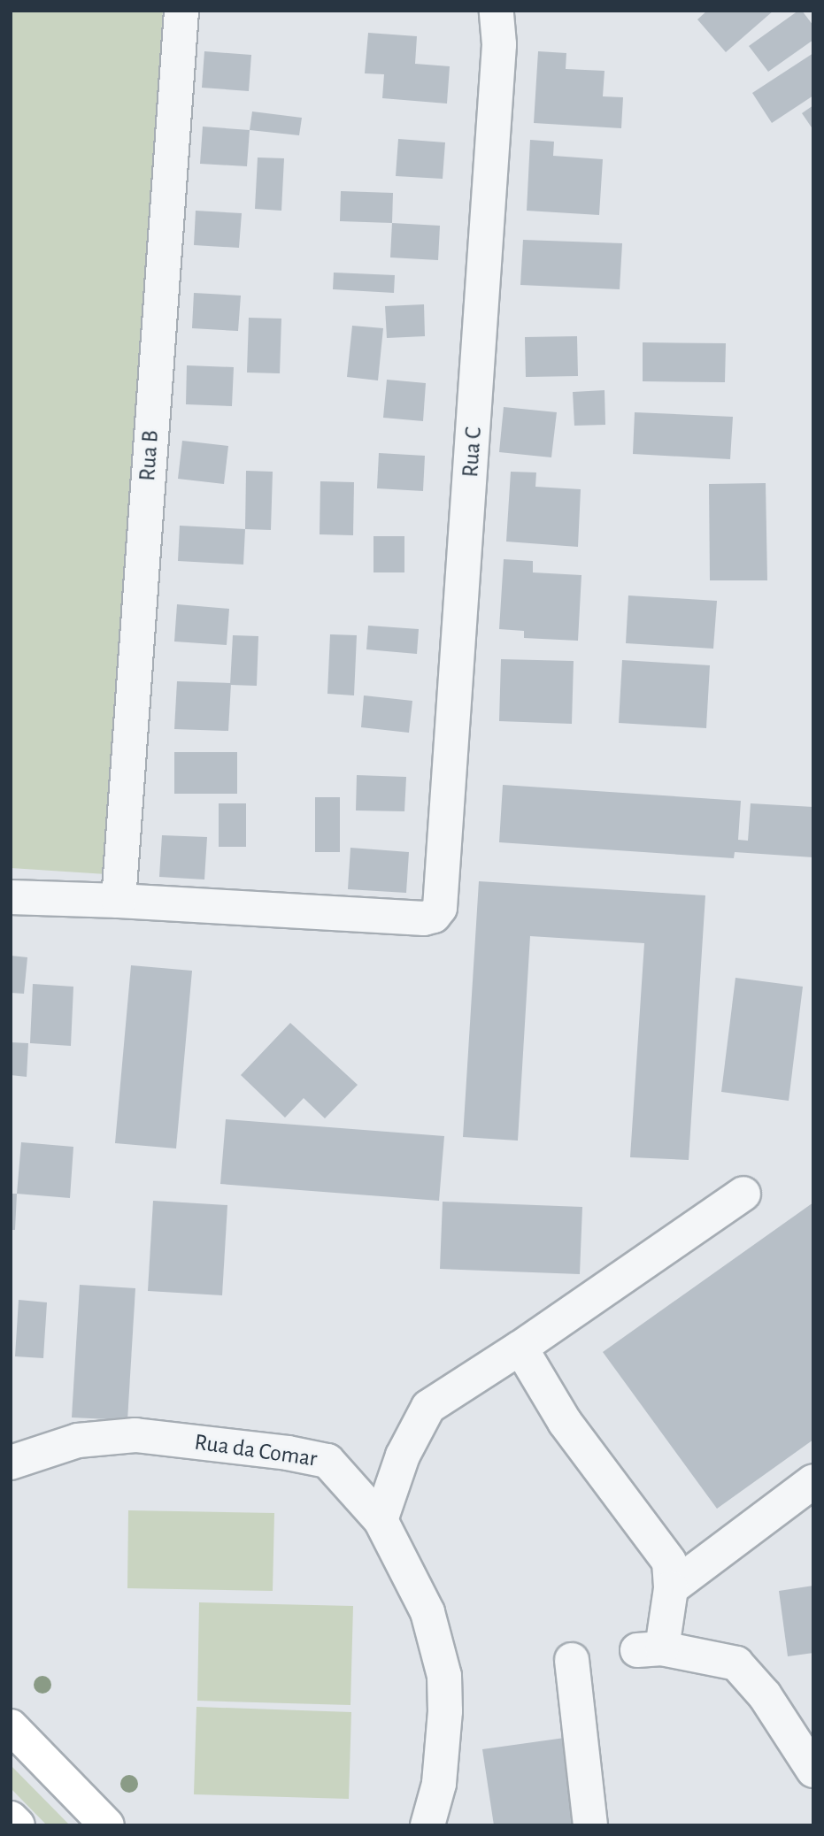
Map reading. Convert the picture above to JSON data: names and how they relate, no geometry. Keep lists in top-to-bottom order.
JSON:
{
  "streets": {
    "street": ["Rua C", "Rua B", "Rua da Comar"]
  },
  "crossings": [
    ["Rua C", "Rua B"]
  ]
}
